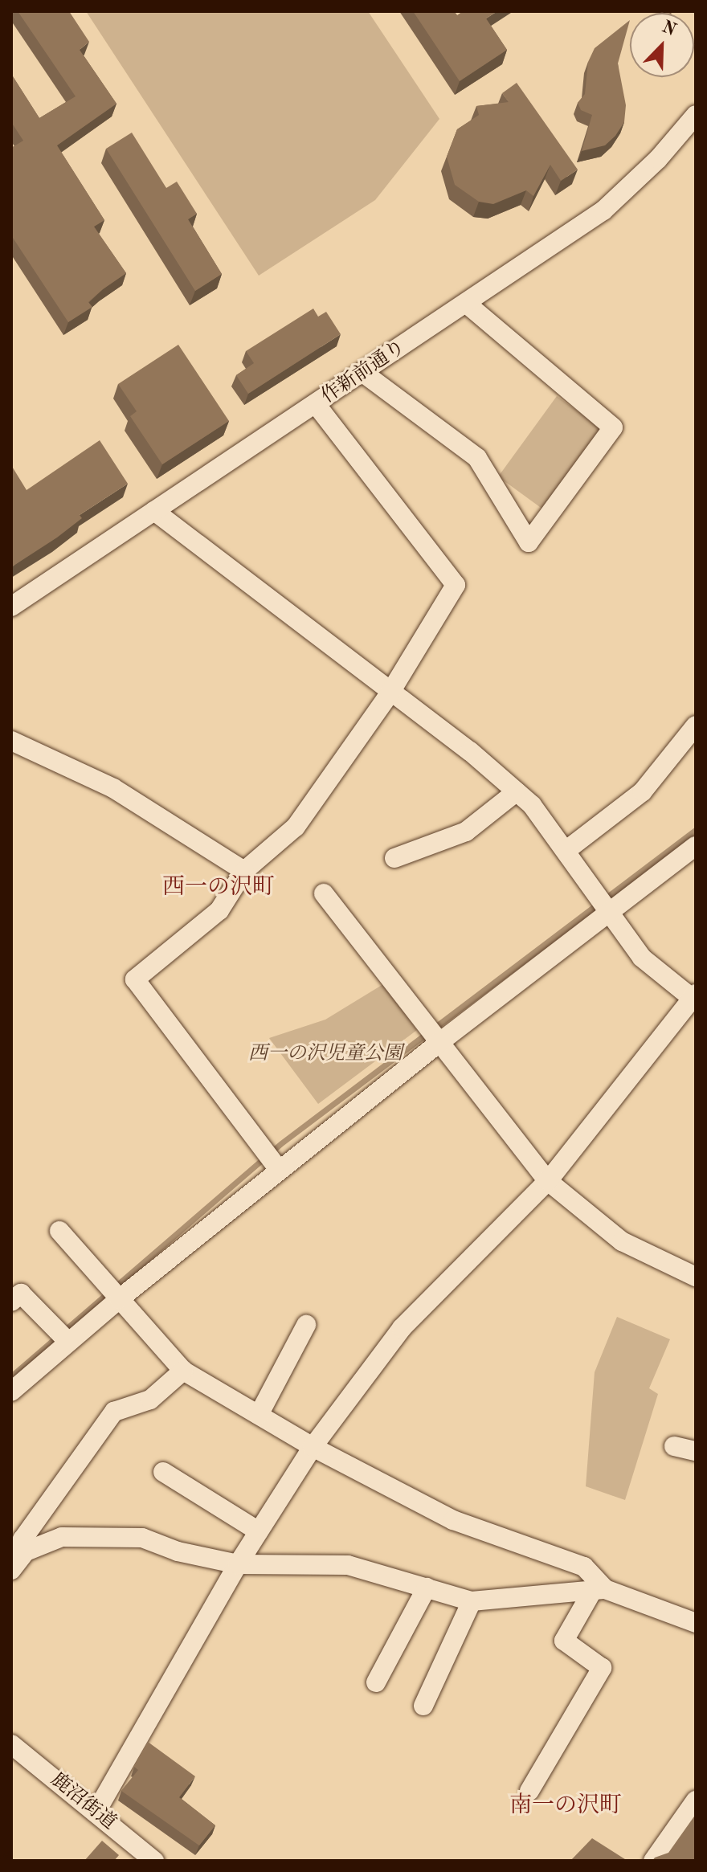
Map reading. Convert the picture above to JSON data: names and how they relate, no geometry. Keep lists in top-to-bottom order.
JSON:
{
  "streets": {
    "street": ["作新前通り", "鹿沼街道"]
  },
  "districts": ["西一の沢町", "南一の沢町"],
  "parks": ["西一の沢児童公園"],
  "north": "top right"
}
